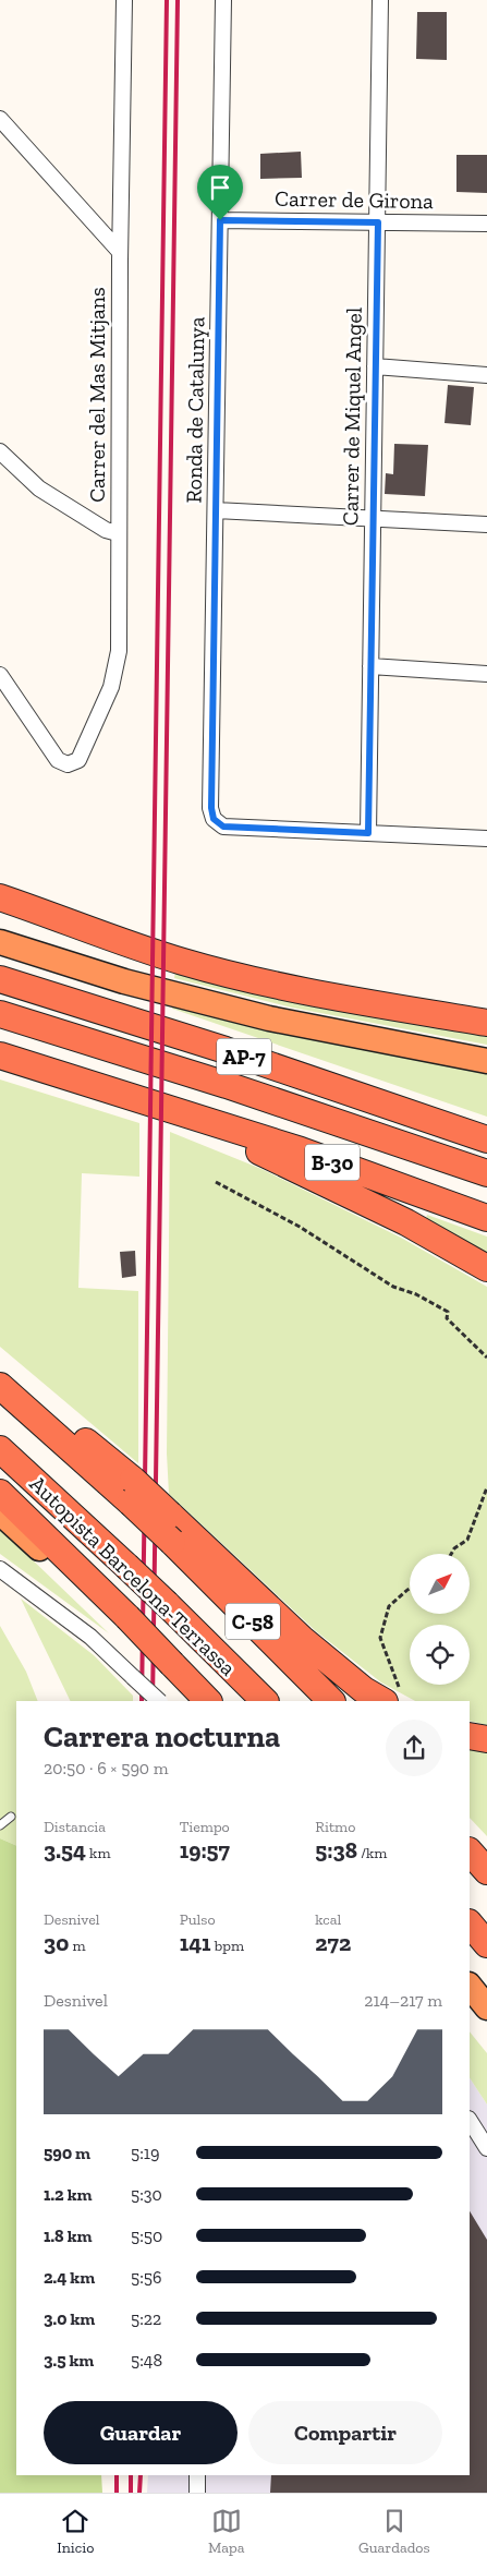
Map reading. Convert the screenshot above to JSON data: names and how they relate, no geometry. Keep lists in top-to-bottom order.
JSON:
{
  "streets": {
    "highway": [
      "AP-7",
      "B-30",
      "Autopista Barcelona-Terrassa",
      "C-58"
    ],
    "street": [
      "Carrer de Girona",
      "Carrer del Mas Mitjans",
      "Ronda de Catalunya",
      "Carrer de Miquel Angel"
    ]
  },
  "crossings": [
    ["Carrer de Girona", "Ronda de Catalunya"],
    ["Carrer de Girona", "Carrer de Miquel Angel"],
    ["Ronda de Catalunya", "Carrer de Miquel Angel"]
  ],
  "north": "top right",
  "page": {
    "heading": ["Carrera nocturna", "20:50 · 6 × 590 m"],
    "stats": [
      ["Distancia", "3.54 km"],
      ["Tiempo", "19:57"],
      ["Ritmo", "5:38 /km"],
      ["Desnivel", "30 m"],
      ["Pulso", "141 bpm"],
      ["kcal", "272"]
    ],
    "chart": ["Desnivel", "214–217 m"],
    "list": [
      {
        "name": "590 m",
        "note": "5:19"
      },
      {
        "name": "1.2 km",
        "note": "5:30"
      },
      {
        "name": "1.8 km",
        "note": "5:50"
      },
      {
        "name": "2.4 km",
        "note": "5:56"
      },
      {
        "name": "3.0 km",
        "note": "5:22"
      },
      {
        "name": "3.5 km",
        "note": "5:48"
      }
    ],
    "buttons": ["Guardar", "Compartir"],
    "tabs": ["Inicio", "Mapa", "Guardados"]
  }
}
